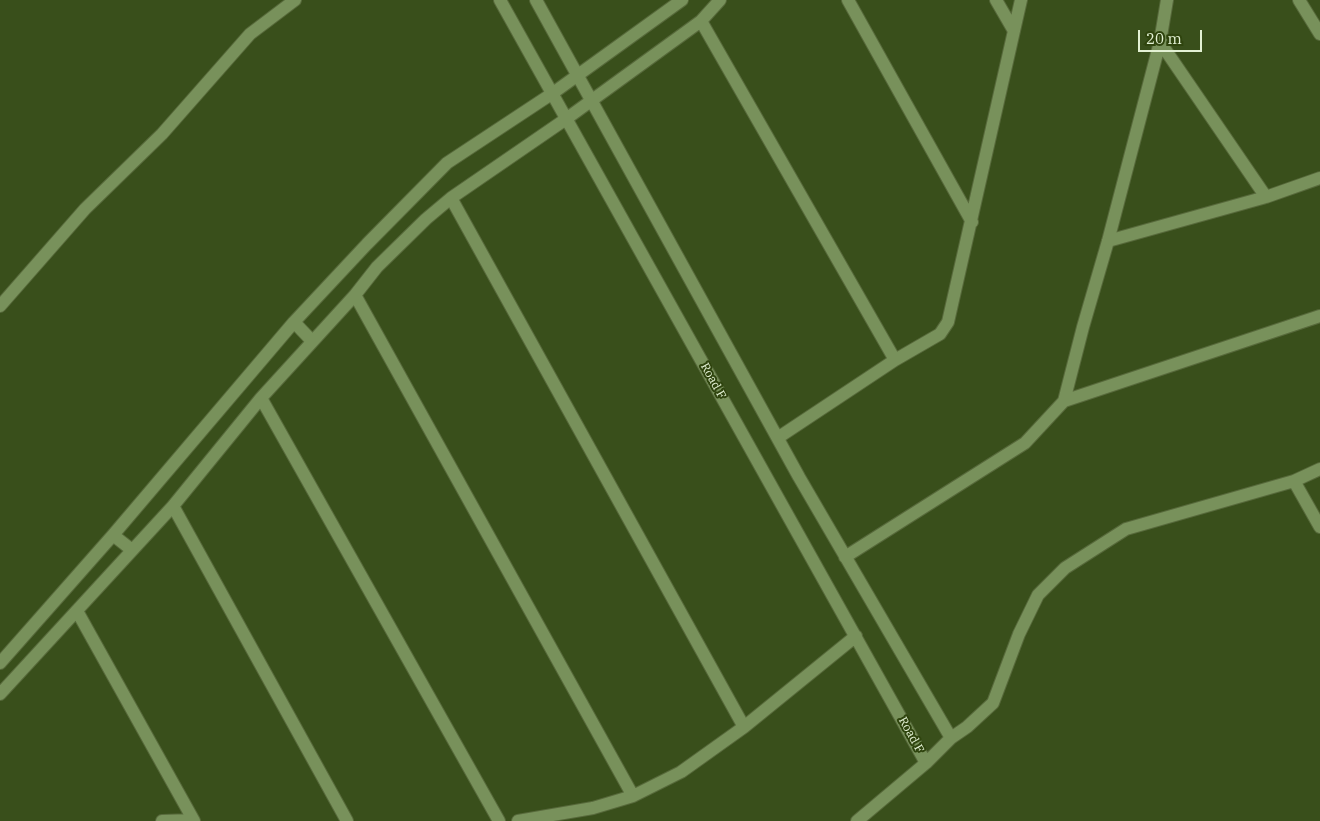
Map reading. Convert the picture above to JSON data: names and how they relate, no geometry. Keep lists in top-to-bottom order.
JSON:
{
  "streets": {
    "street": ["Road F"]
  },
  "scale_bar": "20 m"
}
